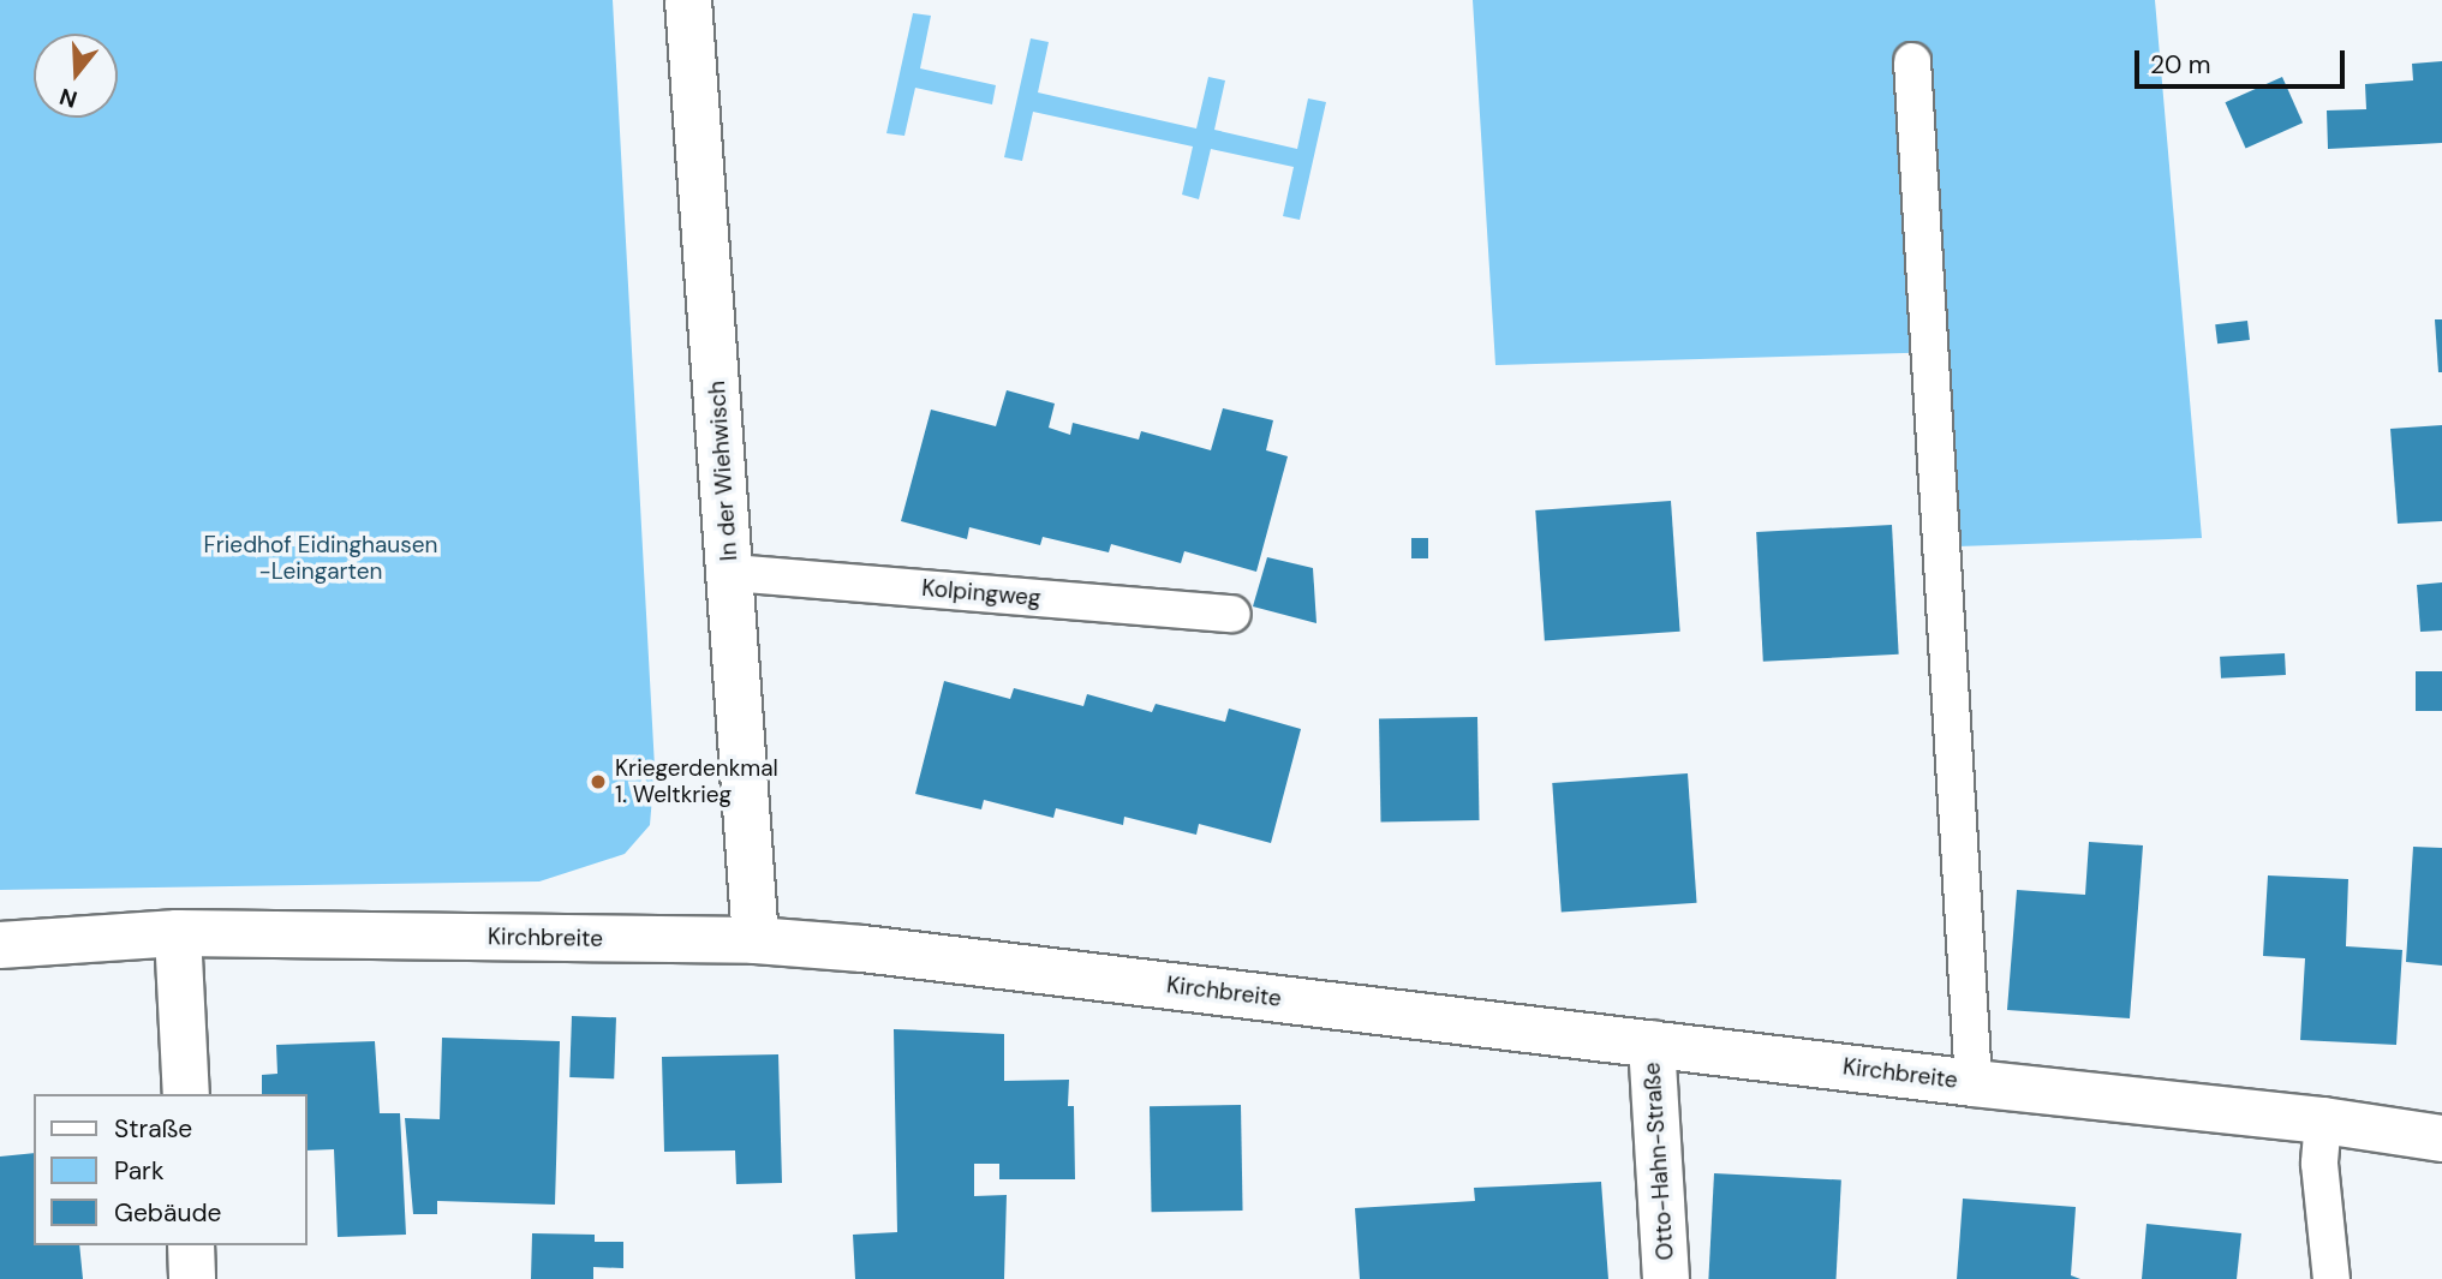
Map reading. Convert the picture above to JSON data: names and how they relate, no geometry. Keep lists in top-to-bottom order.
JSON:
{
  "streets": {
    "street": ["In der Wiehwisch", "Kirchbreite", "Otto-Hahn-Straße"],
    "lane": ["Kolpingweg"]
  },
  "crossings": [
    ["In der Wiehwisch", "Kolpingweg"],
    ["In der Wiehwisch", "Kirchbreite"],
    ["Kirchbreite", "Otto-Hahn-Straße"]
  ],
  "parks": ["Friedhof Eidinghausen -Leingarten"],
  "places": ["Kriegerdenkmal 1. Weltkrieg"],
  "legend": ["Straße", "Park", "Gebäude"],
  "scale_bar": "20 m",
  "north": "bottom"
}
